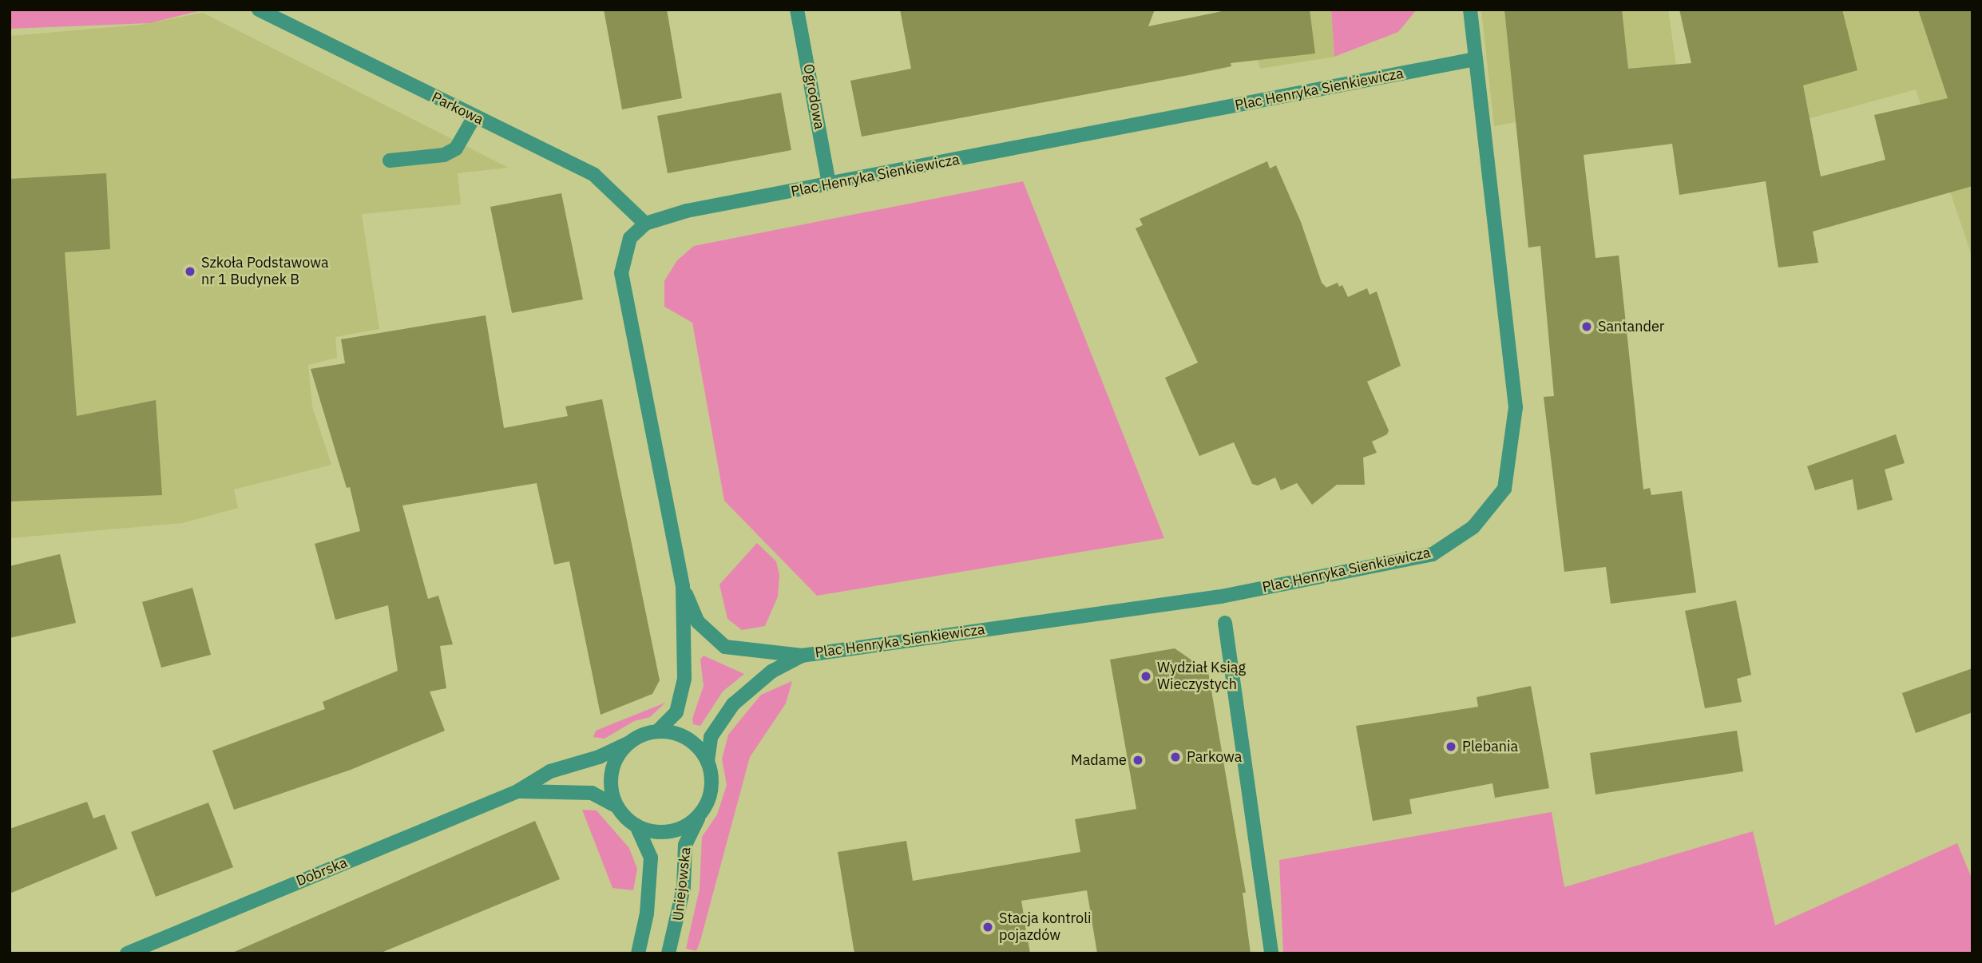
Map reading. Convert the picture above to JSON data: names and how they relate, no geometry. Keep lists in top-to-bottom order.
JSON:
{
  "streets": {
    "street": [
      "Plac Henryka Sienkiewicza",
      "Ogrodowa",
      "Parkowa",
      "Dobrska",
      "Uniejowska"
    ]
  },
  "crossings": [
    ["Plac Henryka Sienkiewicza", "Ogrodowa"],
    ["Plac Henryka Sienkiewicza", "Parkowa"],
    ["Plac Henryka Sienkiewicza", "Dobrska"],
    ["Plac Henryka Sienkiewicza", "Uniejowska"],
    ["Dobrska", "Uniejowska"]
  ],
  "places": [
    "Szkoła Podstawowa nr 1 Budynek B",
    "Santander",
    "Wydział Ksiąg Wieczystych",
    "Plebania",
    "Parkowa",
    "Madame",
    "Stacja kontroli pojazdów"
  ]
}
